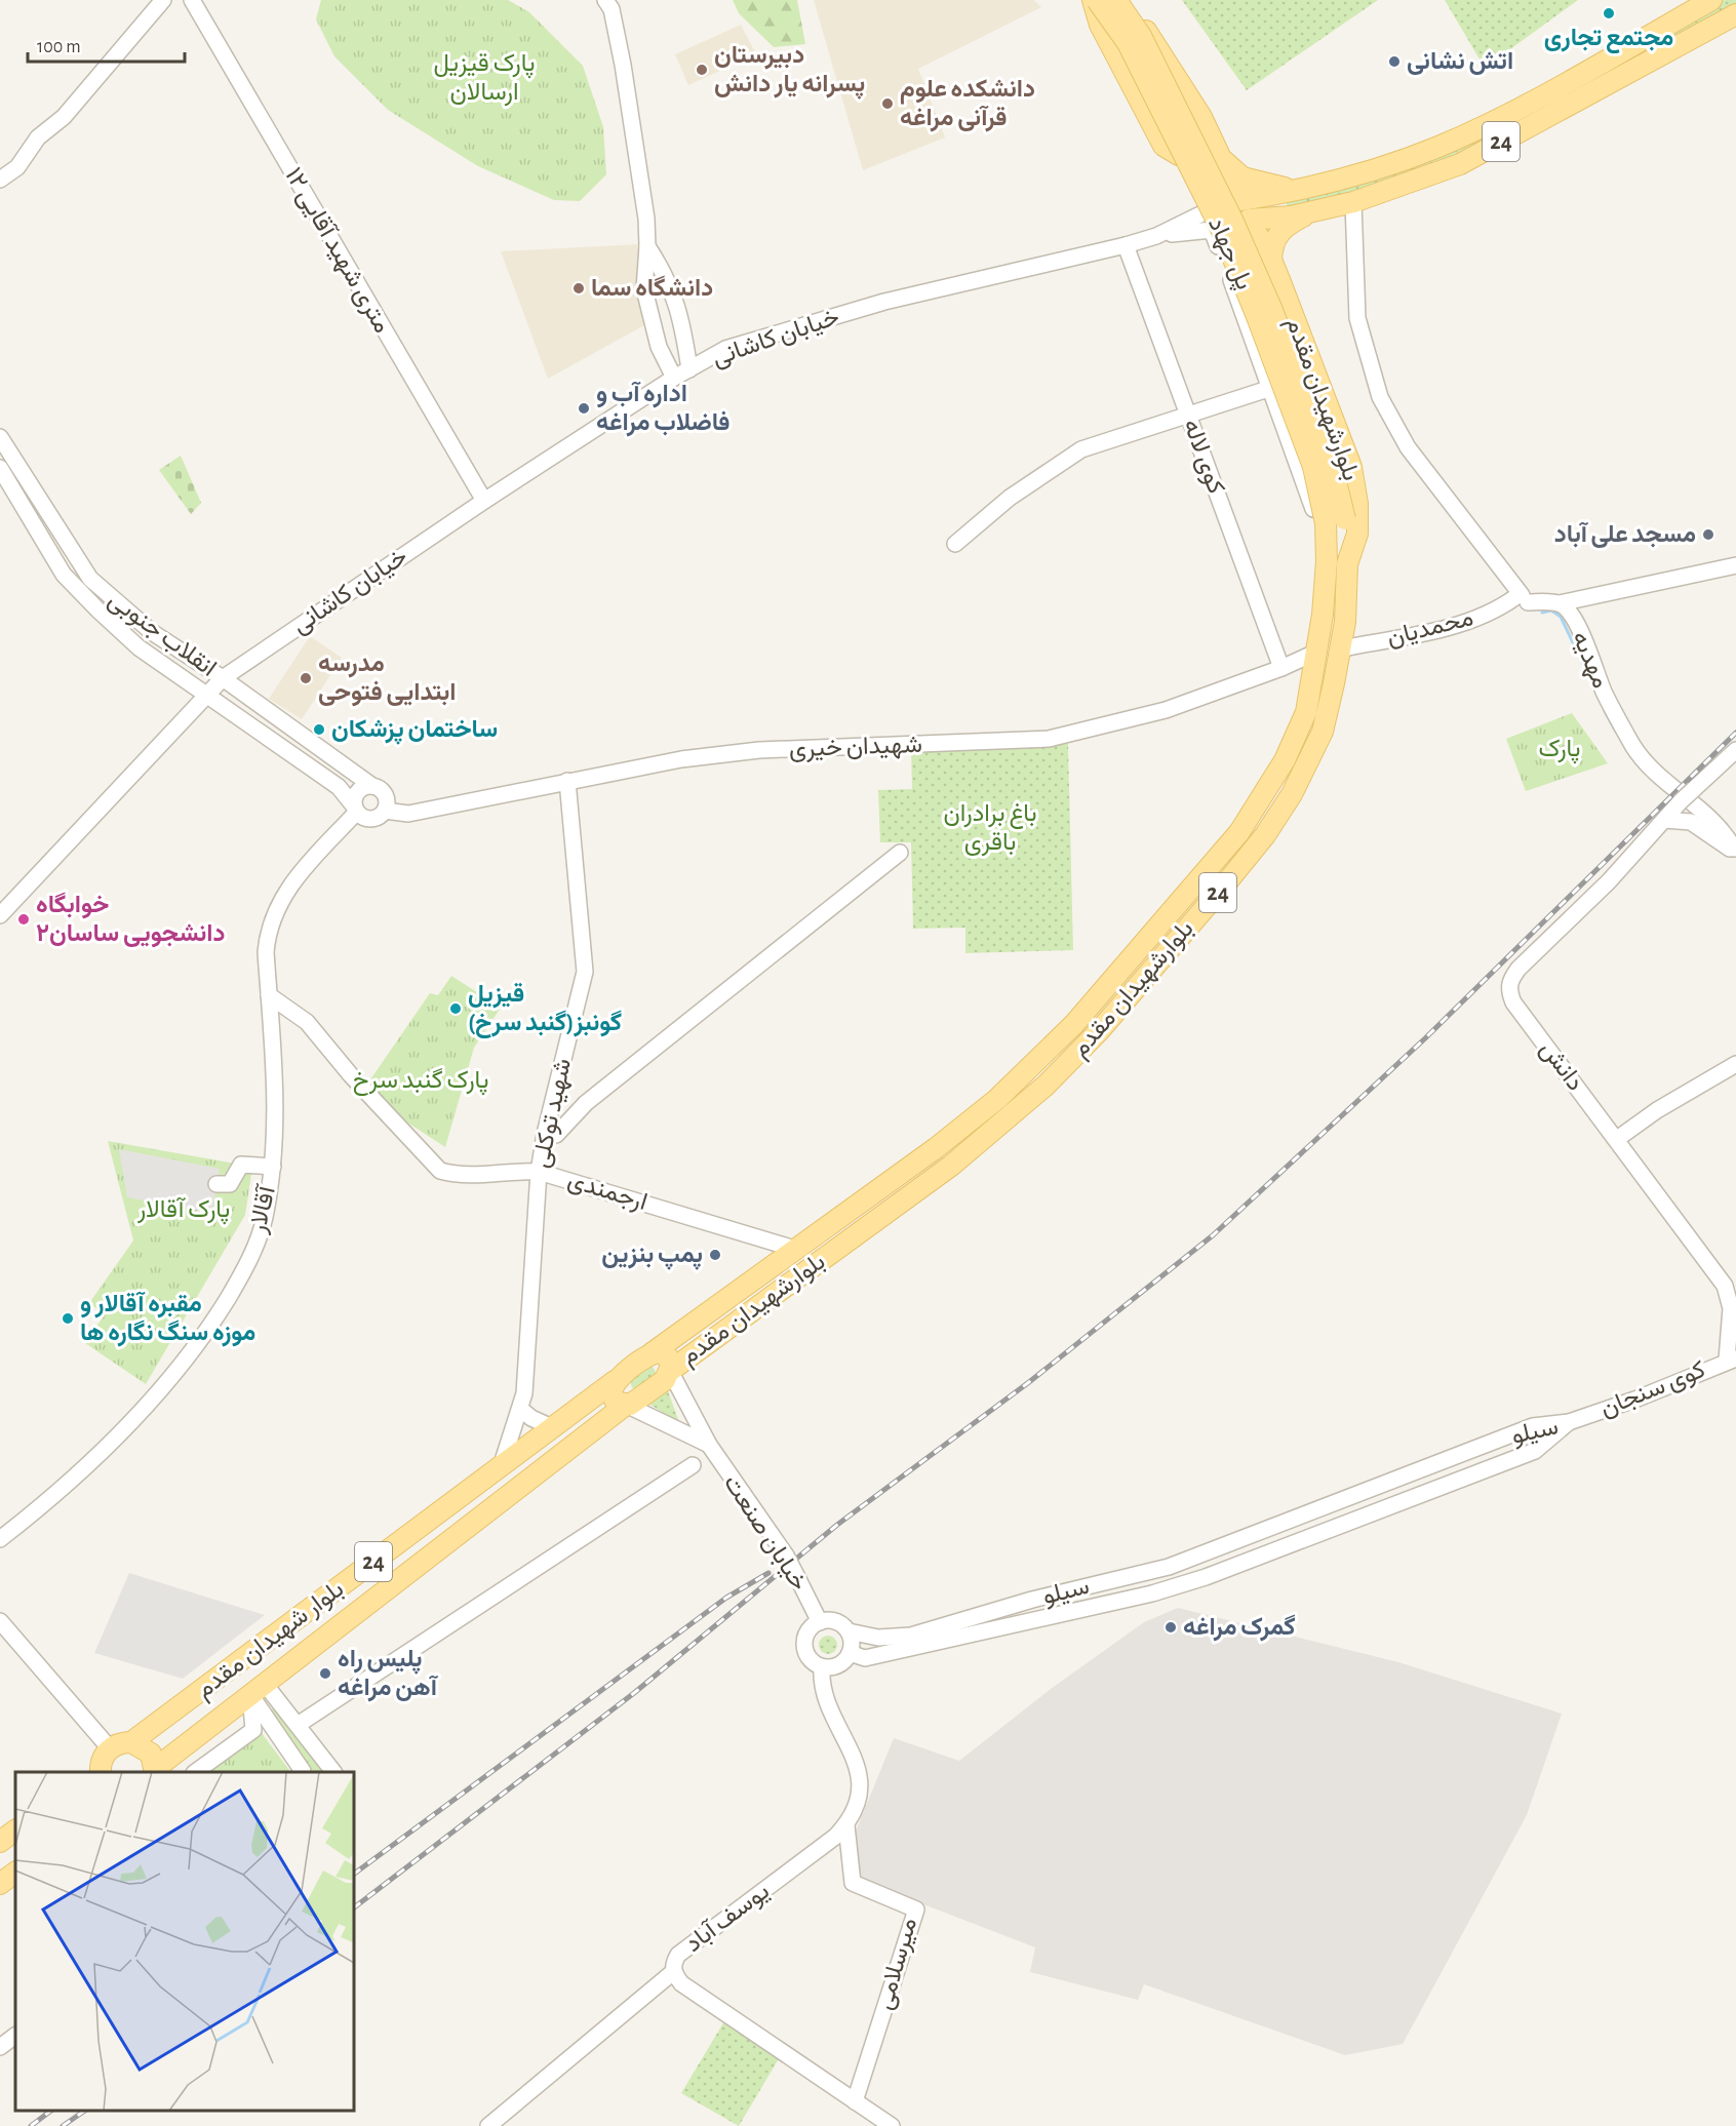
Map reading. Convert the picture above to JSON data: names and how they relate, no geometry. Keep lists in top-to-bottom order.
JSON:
{
  "streets": {
    "main road": [
      "24",
      "پل جهاد",
      "بلوارشهیدان مقدم",
      "بلوار شهیدان مقدم"
    ],
    "street": [
      "۱۲ متری شهید آقایی",
      "خیابان کاشانی",
      "کوی لاله",
      "محمدیان",
      "انقلاب جنوبی",
      "مهدیه",
      "شهیدان خیری",
      "دانش",
      "شهید توکلی",
      "ارجمندی",
      "آقالار",
      "کوی سنجان",
      "سیلو",
      "خیابان صنعت",
      "یوسف آباد",
      "میرسلامی"
    ]
  },
  "crossings": [
    ["24", "پل جهاد"],
    ["24", "خیابان کاشانی"],
    ["24", "بلوارشهیدان مقدم"],
    ["24", "خیابان صنعت"],
    ["24", "بلوار شهیدان مقدم"],
    ["۱۲ متری شهید آقایی", "خیابان کاشانی"],
    ["پل جهاد", "بلوارشهیدان مقدم"],
    ["خیابان کاشانی", "کوی لاله"],
    ["خیابان کاشانی", "انقلاب جنوبی"],
    ["بلوارشهیدان مقدم", "محمدیان"],
    ["بلوارشهیدان مقدم", "شهیدان خیری"],
    ["بلوارشهیدان مقدم", "ارجمندی"],
    ["بلوارشهیدان مقدم", "خیابان صنعت"],
    ["کوی لاله", "شهیدان خیری"],
    ["محمدیان", "مهدیه"],
    ["انقلاب جنوبی", "شهیدان خیری"],
    ["انقلاب جنوبی", "آقالار"],
    ["شهیدان خیری", "شهید توکلی"],
    ["شهیدان خیری", "آقالار"],
    ["دانش", "کوی سنجان"],
    ["شهید توکلی", "ارجمندی"],
    ["شهید توکلی", "بلوار شهیدان مقدم"],
    ["ارجمندی", "آقالار"],
    ["کوی سنجان", "سیلو"],
    ["سیلو", "خیابان صنعت"],
    ["سیلو", "یوسف آباد"],
    ["خیابان صنعت", "بلوار شهیدان مقدم"],
    ["خیابان صنعت", "یوسف آباد"],
    ["یوسف آباد", "میرسلامی"]
  ],
  "parks": [
    "پارک قیزیل ارسالان",
    "پارک",
    "باغ برادران باقری",
    "پارک گنبد سرخ",
    "پارک آقالار"
  ],
  "places": [
    "مجتمع تجاری",
    "اتش نشانی",
    "دبیرستان پسرانه یار دانش",
    "دانشکده علوم قرآنی مراغه",
    "دانشگاه سما",
    "اداره آب و فاضلاب مراغه",
    "مسجد علی آباد",
    "مدرسه ابتدایی فتوحی",
    "ساختمان پزشکان",
    "خوابگاه دانشجویی ساسان۲",
    "قیزیل گونبز(گنبد سرخ)",
    "پمپ بنزین",
    "مقبره آقالار و موزه سنگ نگاره ها",
    "گمرک مراغه",
    "پلیس راه آهن مراغه"
  ],
  "scale_bar": "100 m"
}
